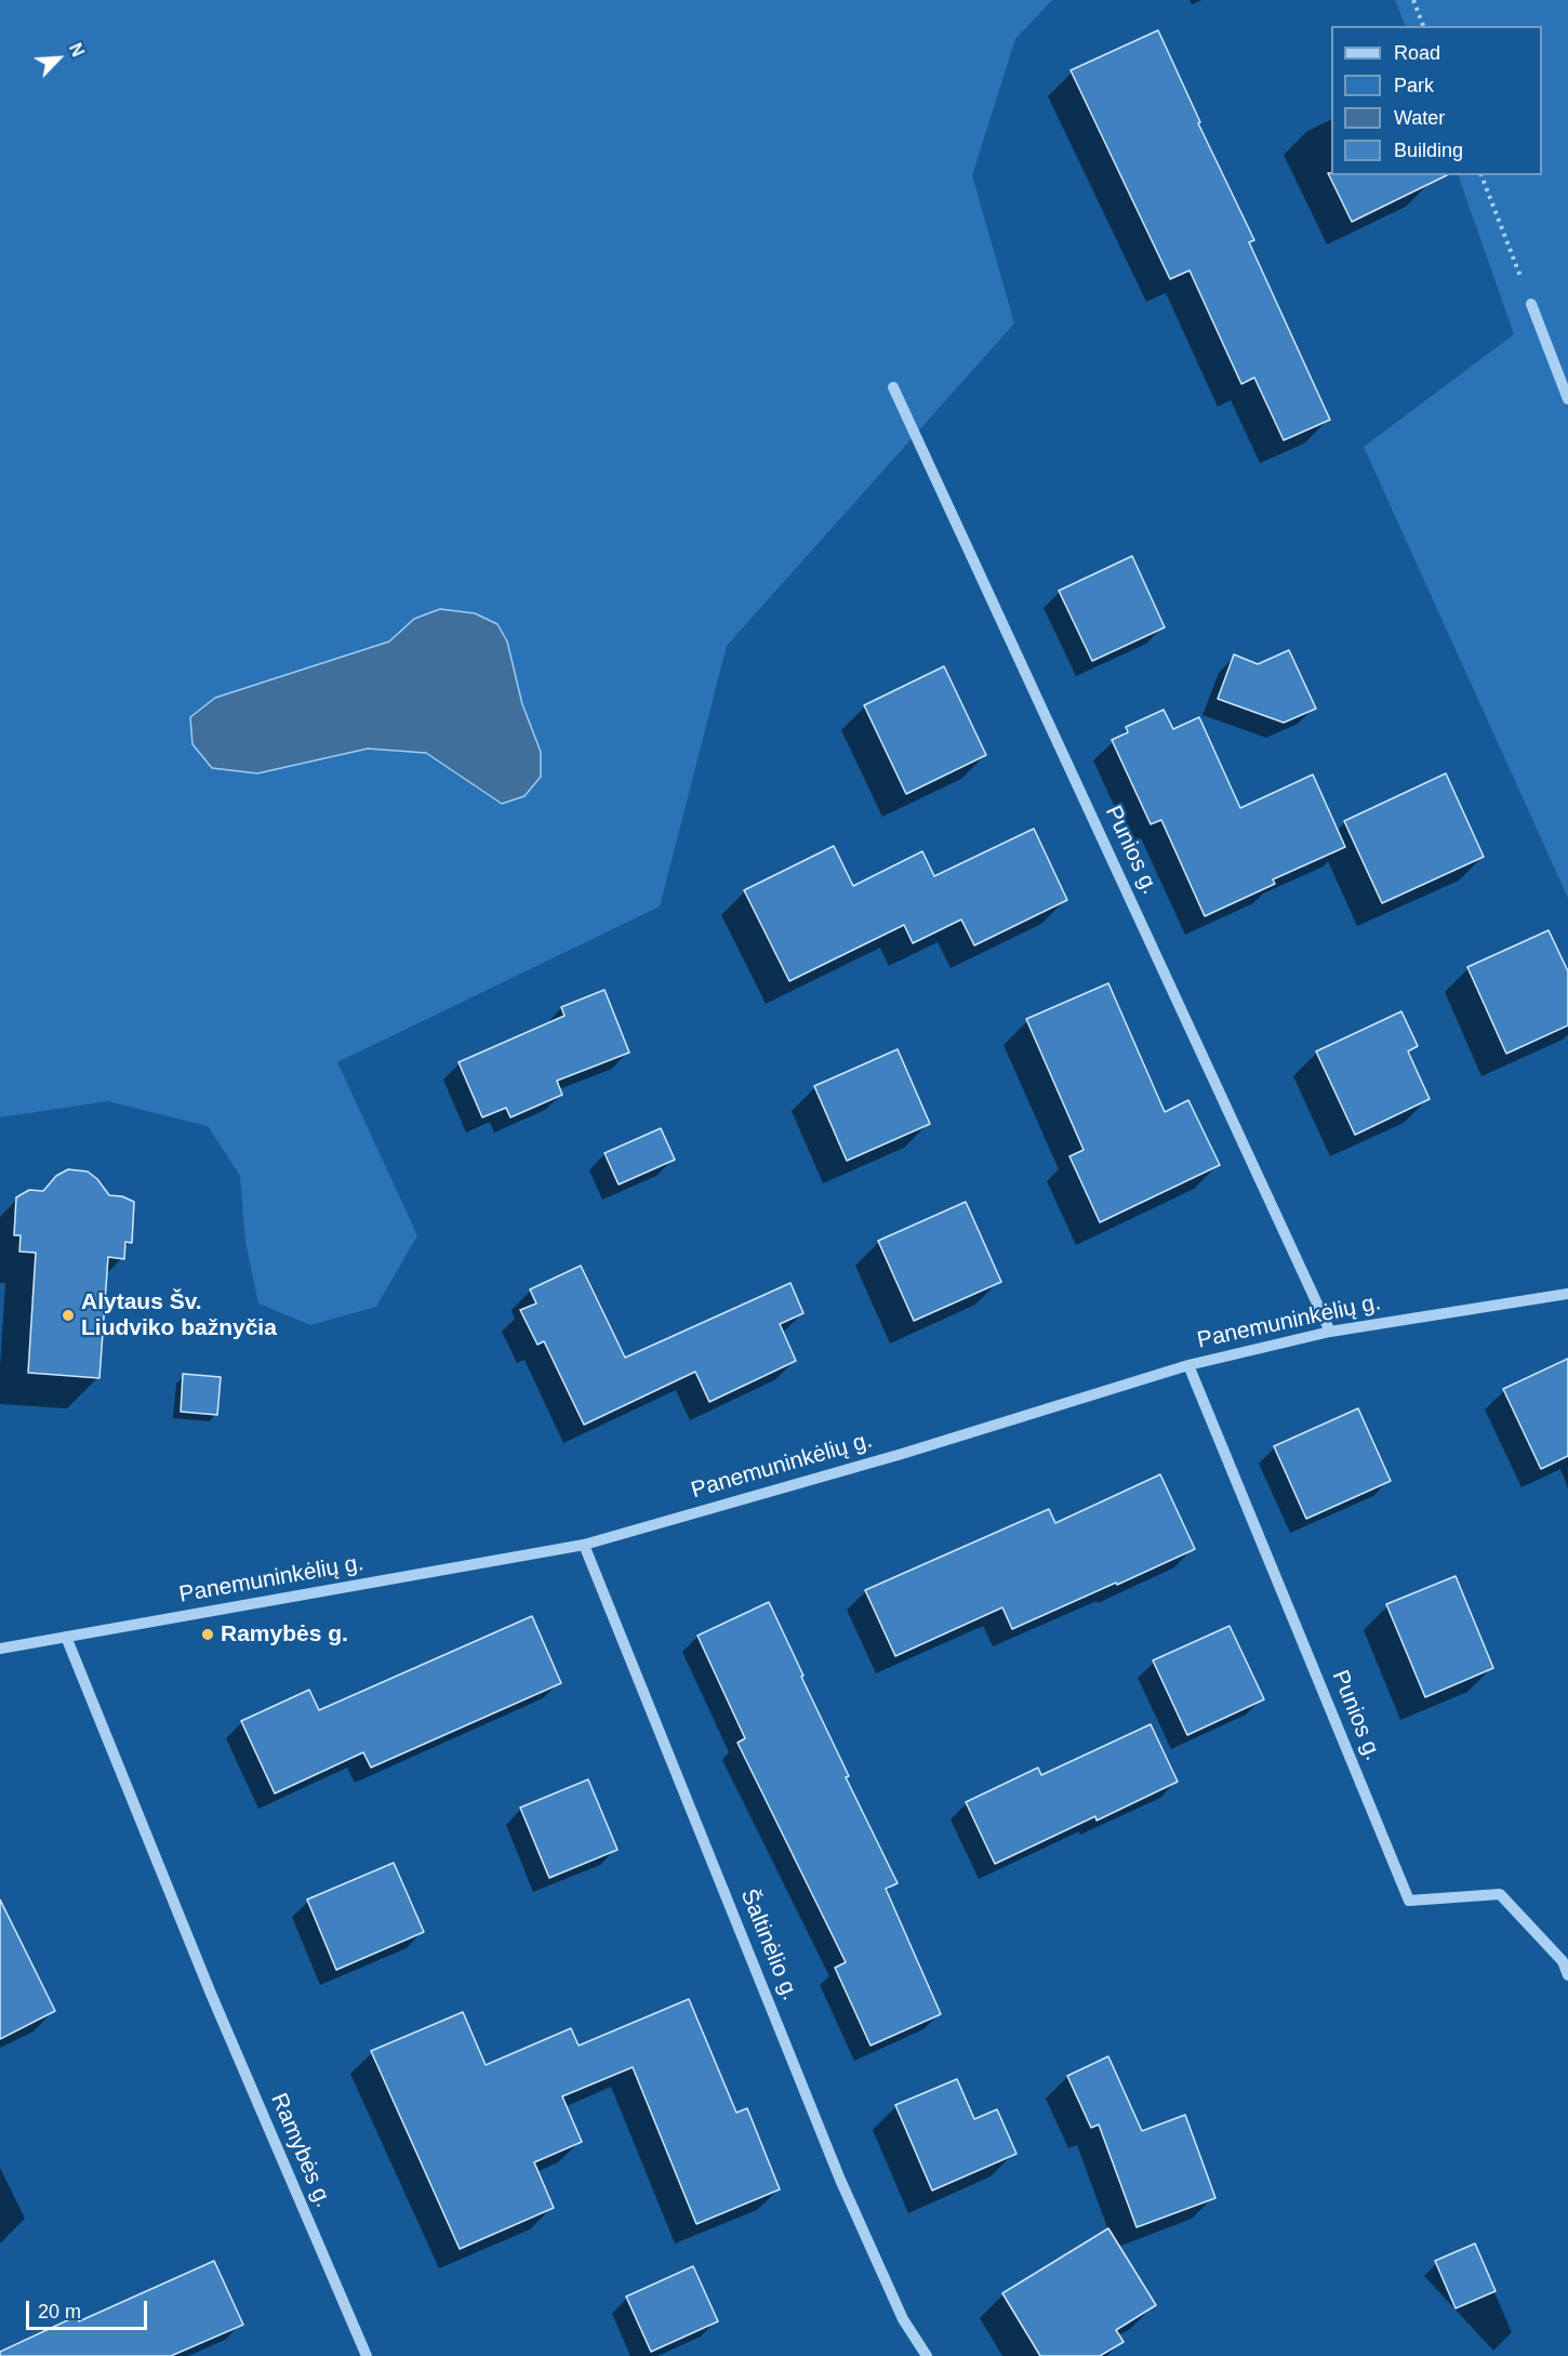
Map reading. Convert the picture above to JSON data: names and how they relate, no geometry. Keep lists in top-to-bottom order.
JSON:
{
  "streets": {
    "street": [
      "Punios g.",
      "Panemuninkėlių g.",
      "Šaltinėlio g.",
      "Ramybės g."
    ]
  },
  "crossings": [
    ["Punios g.", "Panemuninkėlių g."],
    ["Panemuninkėlių g.", "Šaltinėlio g."],
    ["Panemuninkėlių g.", "Ramybės g."]
  ],
  "places": ["Alytaus Šv. Liudviko bažnyčia", "Ramybės g."],
  "legend": [
    "Road",
    "Park",
    "Water",
    "Building"
  ],
  "scale_bar": "20 m",
  "north": "top right"
}
